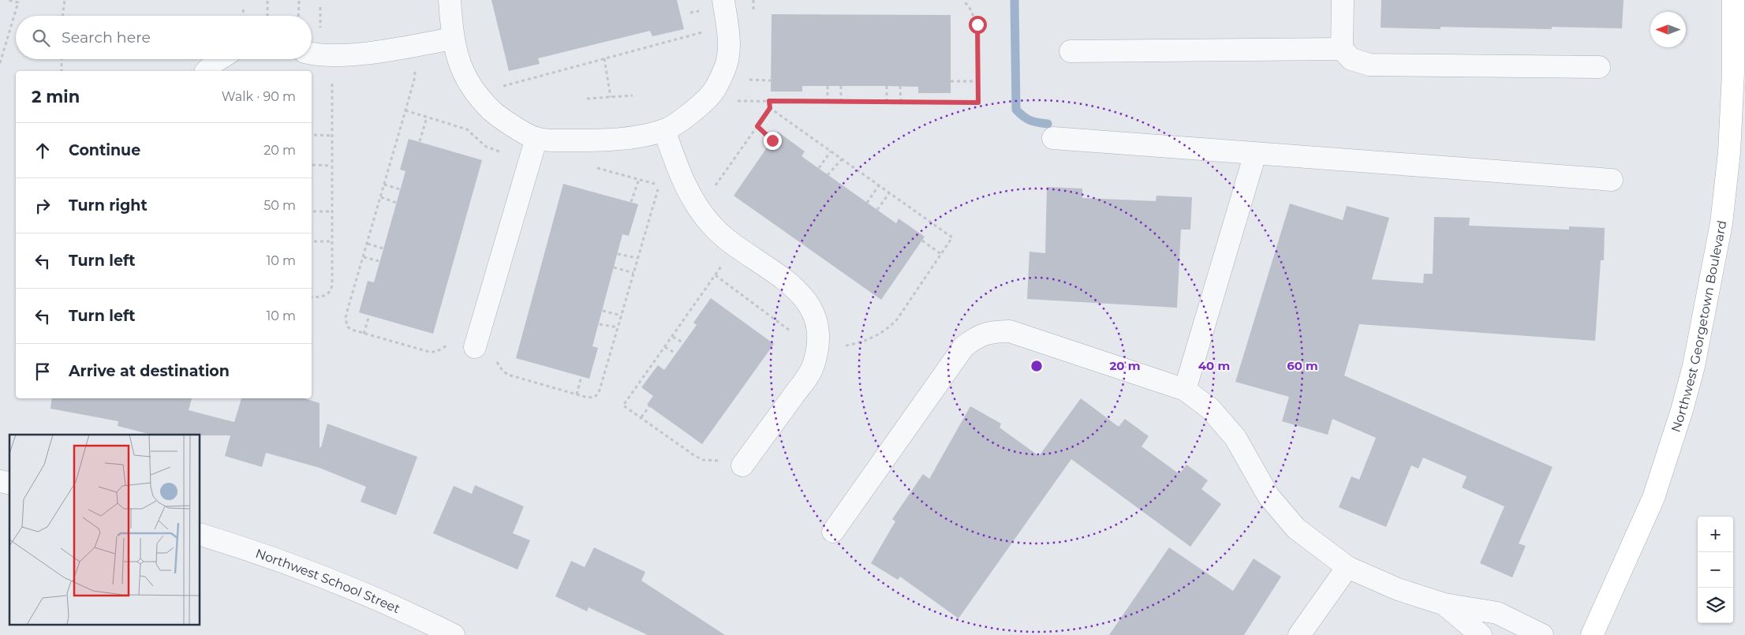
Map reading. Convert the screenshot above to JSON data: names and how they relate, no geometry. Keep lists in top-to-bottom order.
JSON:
{
  "streets": {
    "street": ["Northwest Georgetown Boulevard", "Northwest School Street"]
  },
  "north": "left",
  "page": {
    "search": "Search here",
    "heading": ["2 min", "Walk · 90 m"],
    "list": [
      ["Continue", "20 m"],
      ["Turn right", "50 m"],
      ["Turn left", "10 m"],
      ["Turn left", "10 m"],
      "Arrive at destination"
    ],
    "map_buttons": ["+", "−"]
  },
  "rings": ["20 m", "40 m", "60 m"]
}
